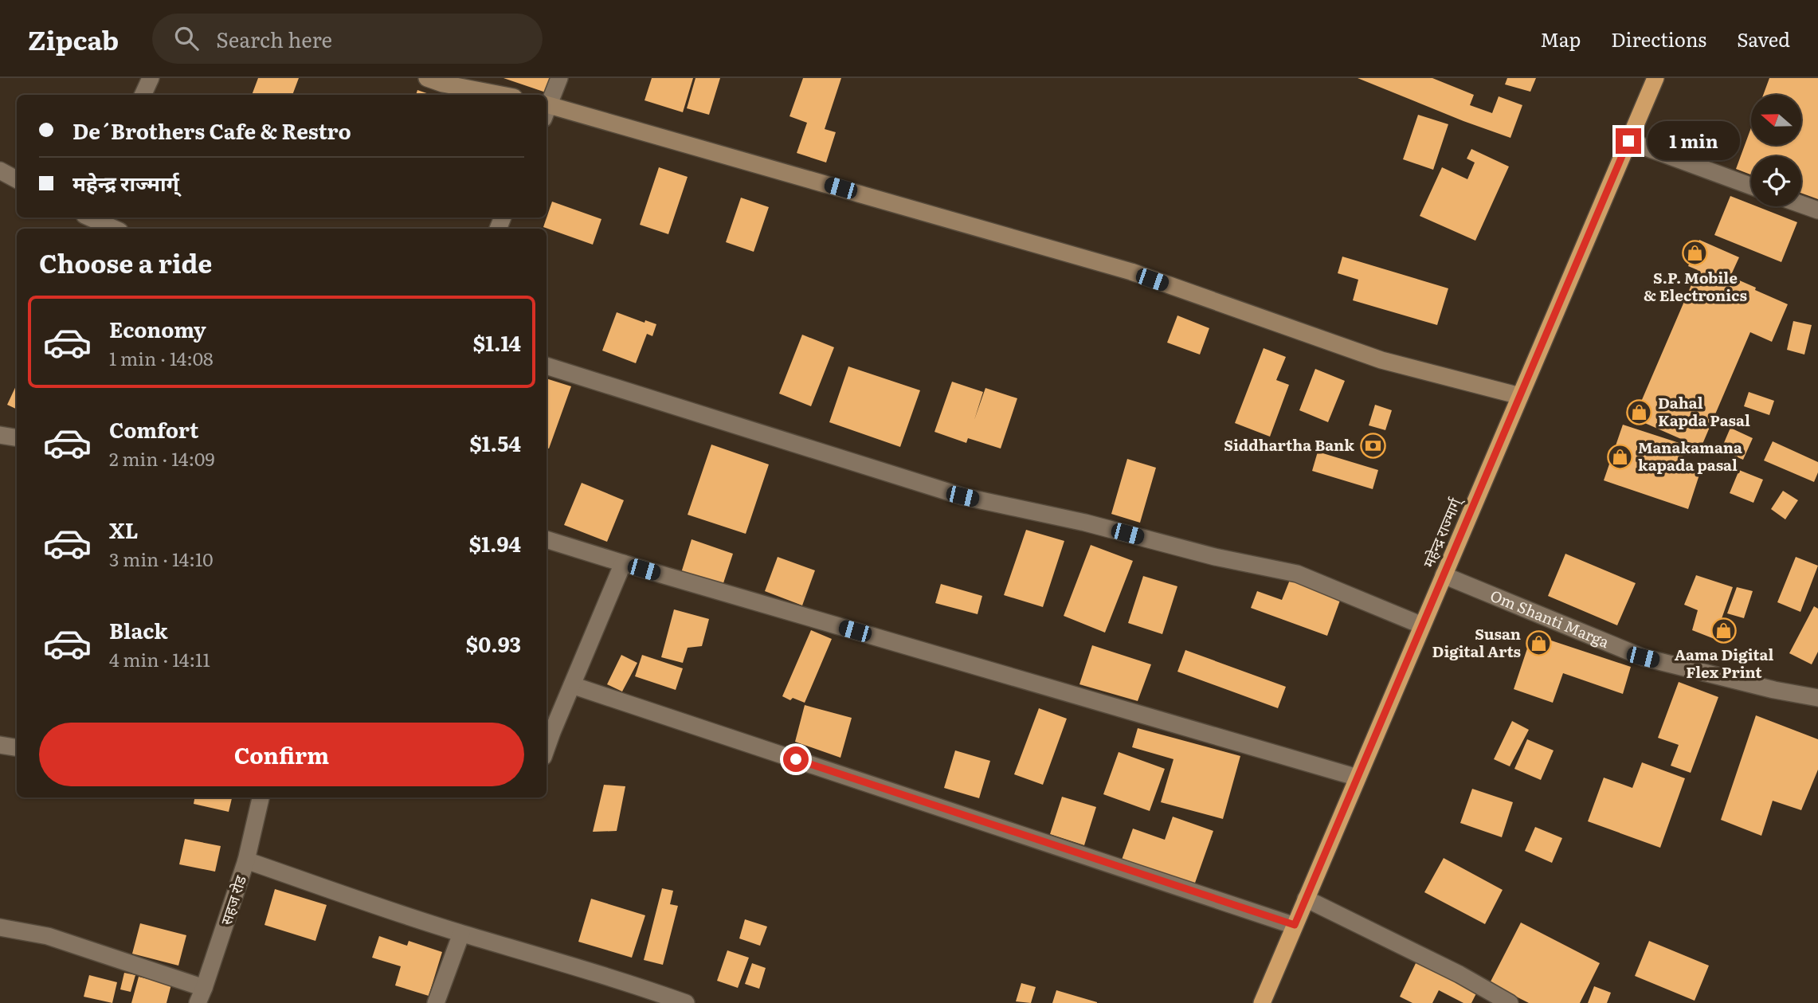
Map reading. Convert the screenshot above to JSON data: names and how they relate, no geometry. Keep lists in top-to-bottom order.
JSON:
{
  "streets": {
    "highway": ["महेन्द्र राज्मार्ग्"],
    "street": ["Om Shanti Marga", "सहज रोड"]
  },
  "crossings": [
    ["महेन्द्र राज्मार्ग्", "Om Shanti Marga"]
  ],
  "places": {
    "shop": [
      "S.P. Mobile & Electronics",
      "Dahal Kapda Pasal",
      "Manakamana kapada pasal",
      "Aama Digital Flex Print",
      "Susan Digital Arts"
    ],
    "bank": ["Siddhartha Bank"]
  },
  "north": "left",
  "page": {
    "header": "Zipcab",
    "search": "Search here",
    "nav": ["Map", "Directions", "Saved"],
    "banner": ["De´Brothers Cafe & Restro", "महेन्द्र राज्मार्ग्"],
    "bubble": "1 min",
    "heading": "Choose a ride",
    "list": [
      {
        "name": "Economy",
        "note": "1 min · 14:08",
        "value": "$1.14"
      },
      {
        "name": "Comfort",
        "note": "2 min · 14:09",
        "value": "$1.54"
      },
      {
        "name": "XL",
        "note": "3 min · 14:10",
        "value": "$1.94"
      },
      {
        "name": "Black",
        "note": "4 min · 14:11",
        "value": "$0.93"
      }
    ],
    "buttons": "Confirm"
  }
}
